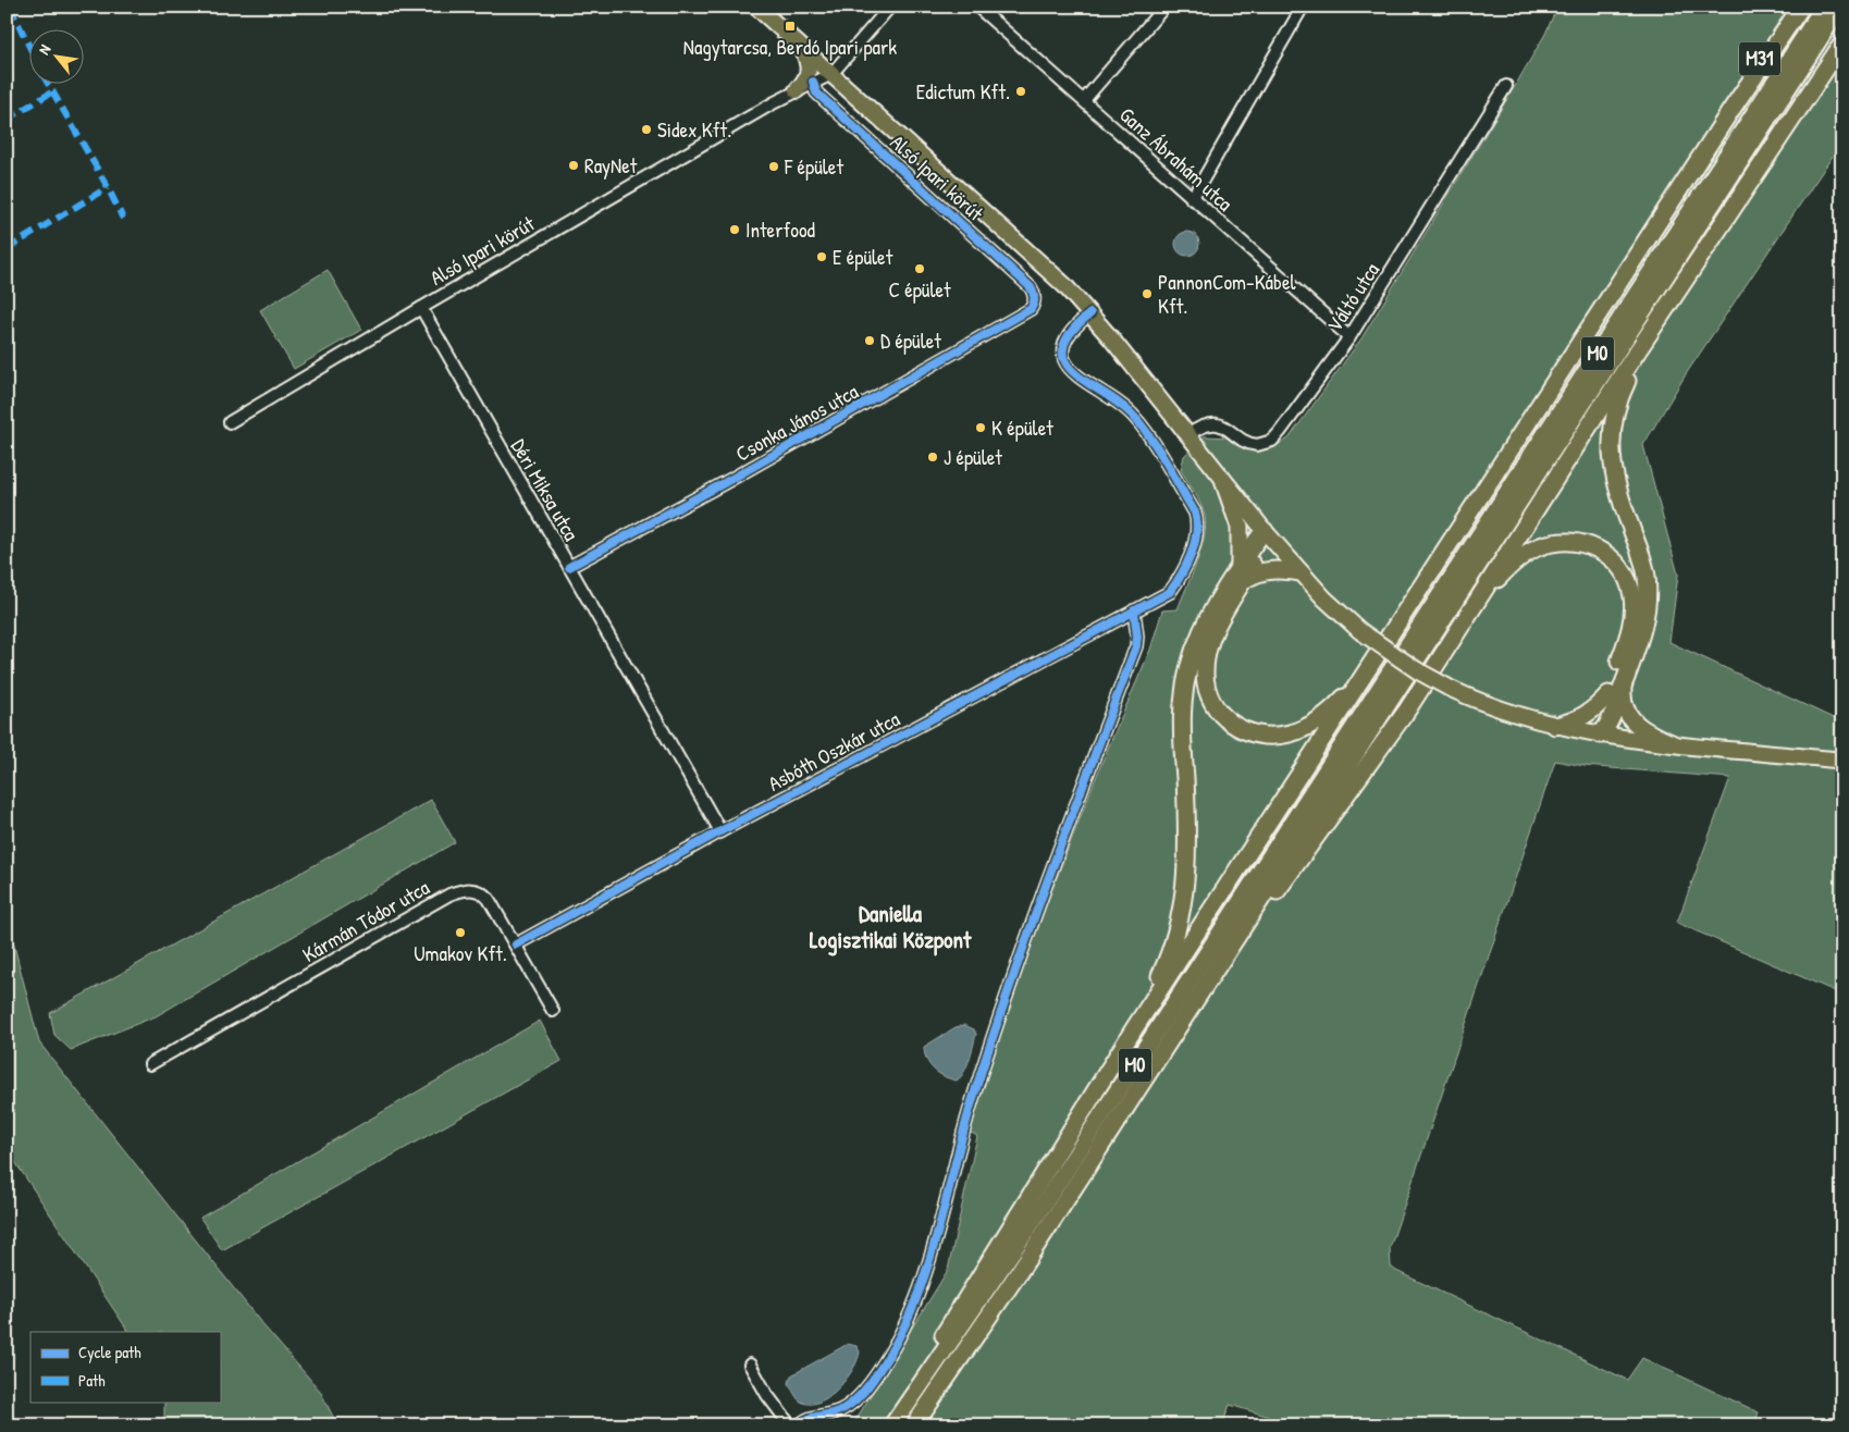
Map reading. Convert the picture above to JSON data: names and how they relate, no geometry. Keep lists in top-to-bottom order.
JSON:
{
  "streets": {
    "highway": ["M31", "M0"],
    "street": [
      "Ganz Ábrahám utca",
      "Alsó Ipari körút",
      "Váltó utca",
      "Csonka János utca",
      "Déri Miksa utca",
      "Asbóth Oszkár utca",
      "Kármán Tódor utca"
    ]
  },
  "crossings": [
    ["Ganz Ábrahám utca", "Váltó utca"],
    ["Alsó Ipari körút", "Csonka János utca"],
    ["Alsó Ipari körút", "Déri Miksa utca"],
    ["Csonka János utca", "Déri Miksa utca"],
    ["Déri Miksa utca", "Asbóth Oszkár utca"],
    ["Asbóth Oszkár utca", "Kármán Tódor utca"]
  ],
  "districts": ["Daniella Logisztikai Központ"],
  "places": {
    "transit": ["Nagytarcsa, Berdó Ipari park"],
    "other": [
      "Edictum Kft.",
      "Sidex Kft.",
      "RayNet",
      "F épület",
      "Interfood",
      "E épület",
      "C épület",
      "PannonCom-Kábel Kft.",
      "D épület",
      "K épület",
      "J épület",
      "Umakov Kft."
    ]
  },
  "legend": ["Cycle path", "Path"],
  "north": "top left"
}
